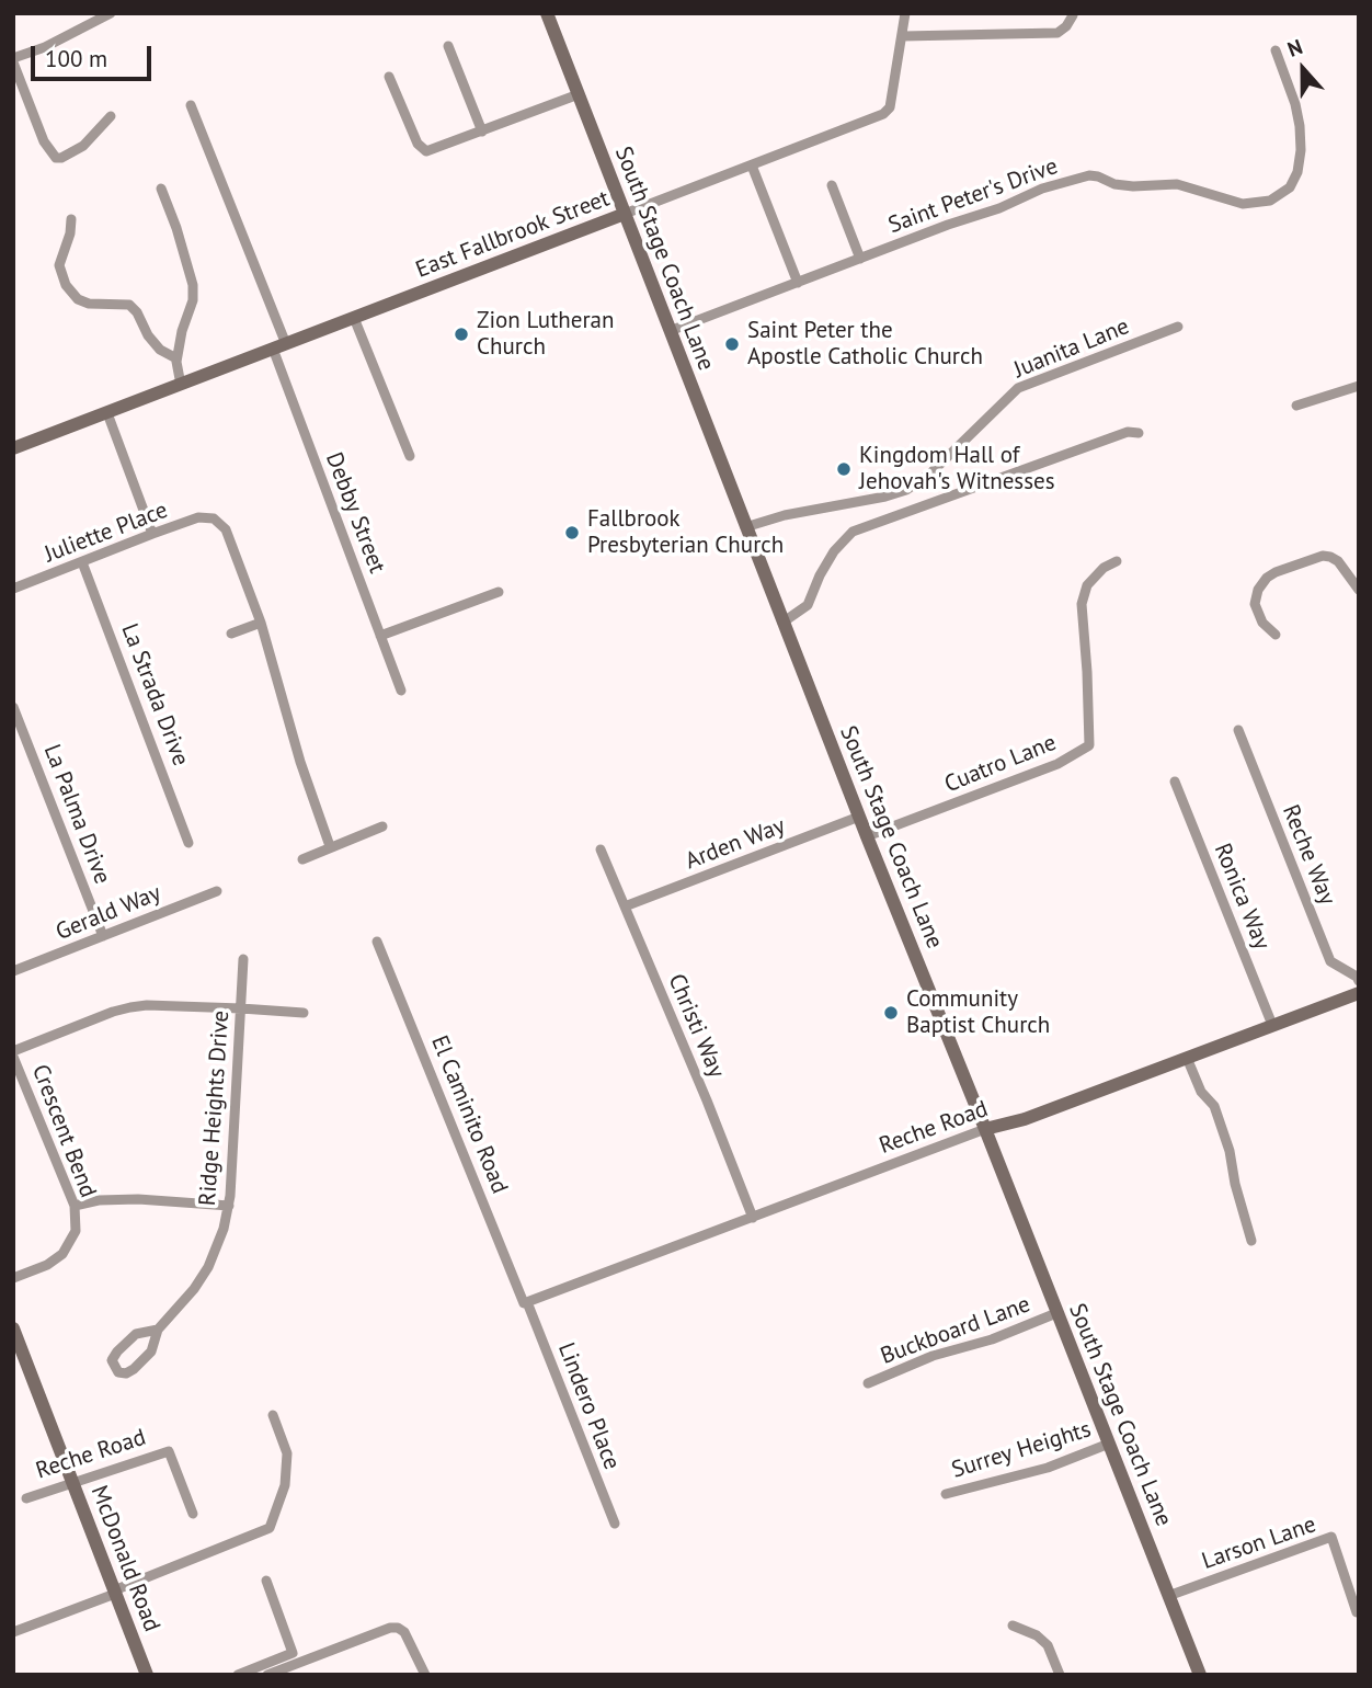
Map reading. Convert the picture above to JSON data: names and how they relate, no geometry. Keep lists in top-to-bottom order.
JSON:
{
  "streets": {
    "main road": [
      "East Fallbrook Street",
      "South Stage Coach Lane",
      "Reche Road",
      "McDonald Road"
    ],
    "street": [
      "Saint Peter's Drive",
      "Juanita Lane",
      "Debby Street",
      "Juliette Place",
      "La Strada Drive",
      "Cuatro Lane",
      "La Palma Drive",
      "Arden Way",
      "Reche Way",
      "Ronica Way",
      "Gerald Way",
      "Christi Way",
      "Ridge Heights Drive",
      "El Caminito Road",
      "Crescent Bend",
      "Buckboard Lane",
      "Lindero Place",
      "Surrey Heights",
      "Larson Lane"
    ]
  },
  "crossings": [
    ["Saint Peter's Drive", "South Stage Coach Lane"],
    ["East Fallbrook Street", "South Stage Coach Lane"],
    ["East Fallbrook Street", "Debby Street"],
    ["South Stage Coach Lane", "Juanita Lane"],
    ["South Stage Coach Lane", "Cuatro Lane"],
    ["South Stage Coach Lane", "Arden Way"],
    ["South Stage Coach Lane", "Reche Road"],
    ["South Stage Coach Lane", "Buckboard Lane"],
    ["South Stage Coach Lane", "Surrey Heights"],
    ["South Stage Coach Lane", "Larson Lane"],
    ["Juliette Place", "La Strada Drive"],
    ["La Palma Drive", "Gerald Way"],
    ["Arden Way", "Christi Way"],
    ["Ronica Way", "Reche Road"],
    ["Christi Way", "Reche Road"],
    ["El Caminito Road", "Reche Road"],
    ["El Caminito Road", "Lindero Place"],
    ["Reche Road", "Lindero Place"],
    ["Reche Road", "McDonald Road"]
  ],
  "places": [
    "Zion Lutheran Church",
    "Saint Peter the Apostle Catholic Church",
    "Kingdom Hall of Jehovah's Witnesses",
    "Fallbrook Presbyterian Church",
    "Community Baptist Church"
  ],
  "scale_bar": "100 m",
  "north": "top"
}
